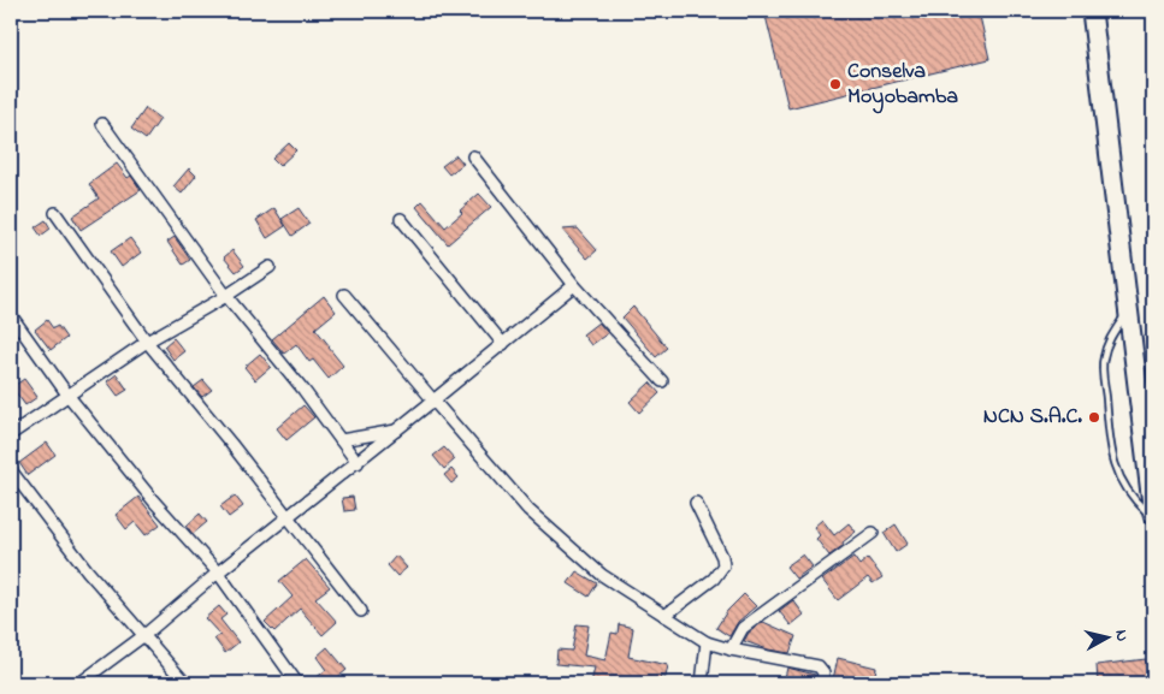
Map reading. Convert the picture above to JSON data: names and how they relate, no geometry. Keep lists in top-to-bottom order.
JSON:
{
  "places": ["Conselva Moyobamba", "NCN S.A.C."],
  "north": "right"
}
